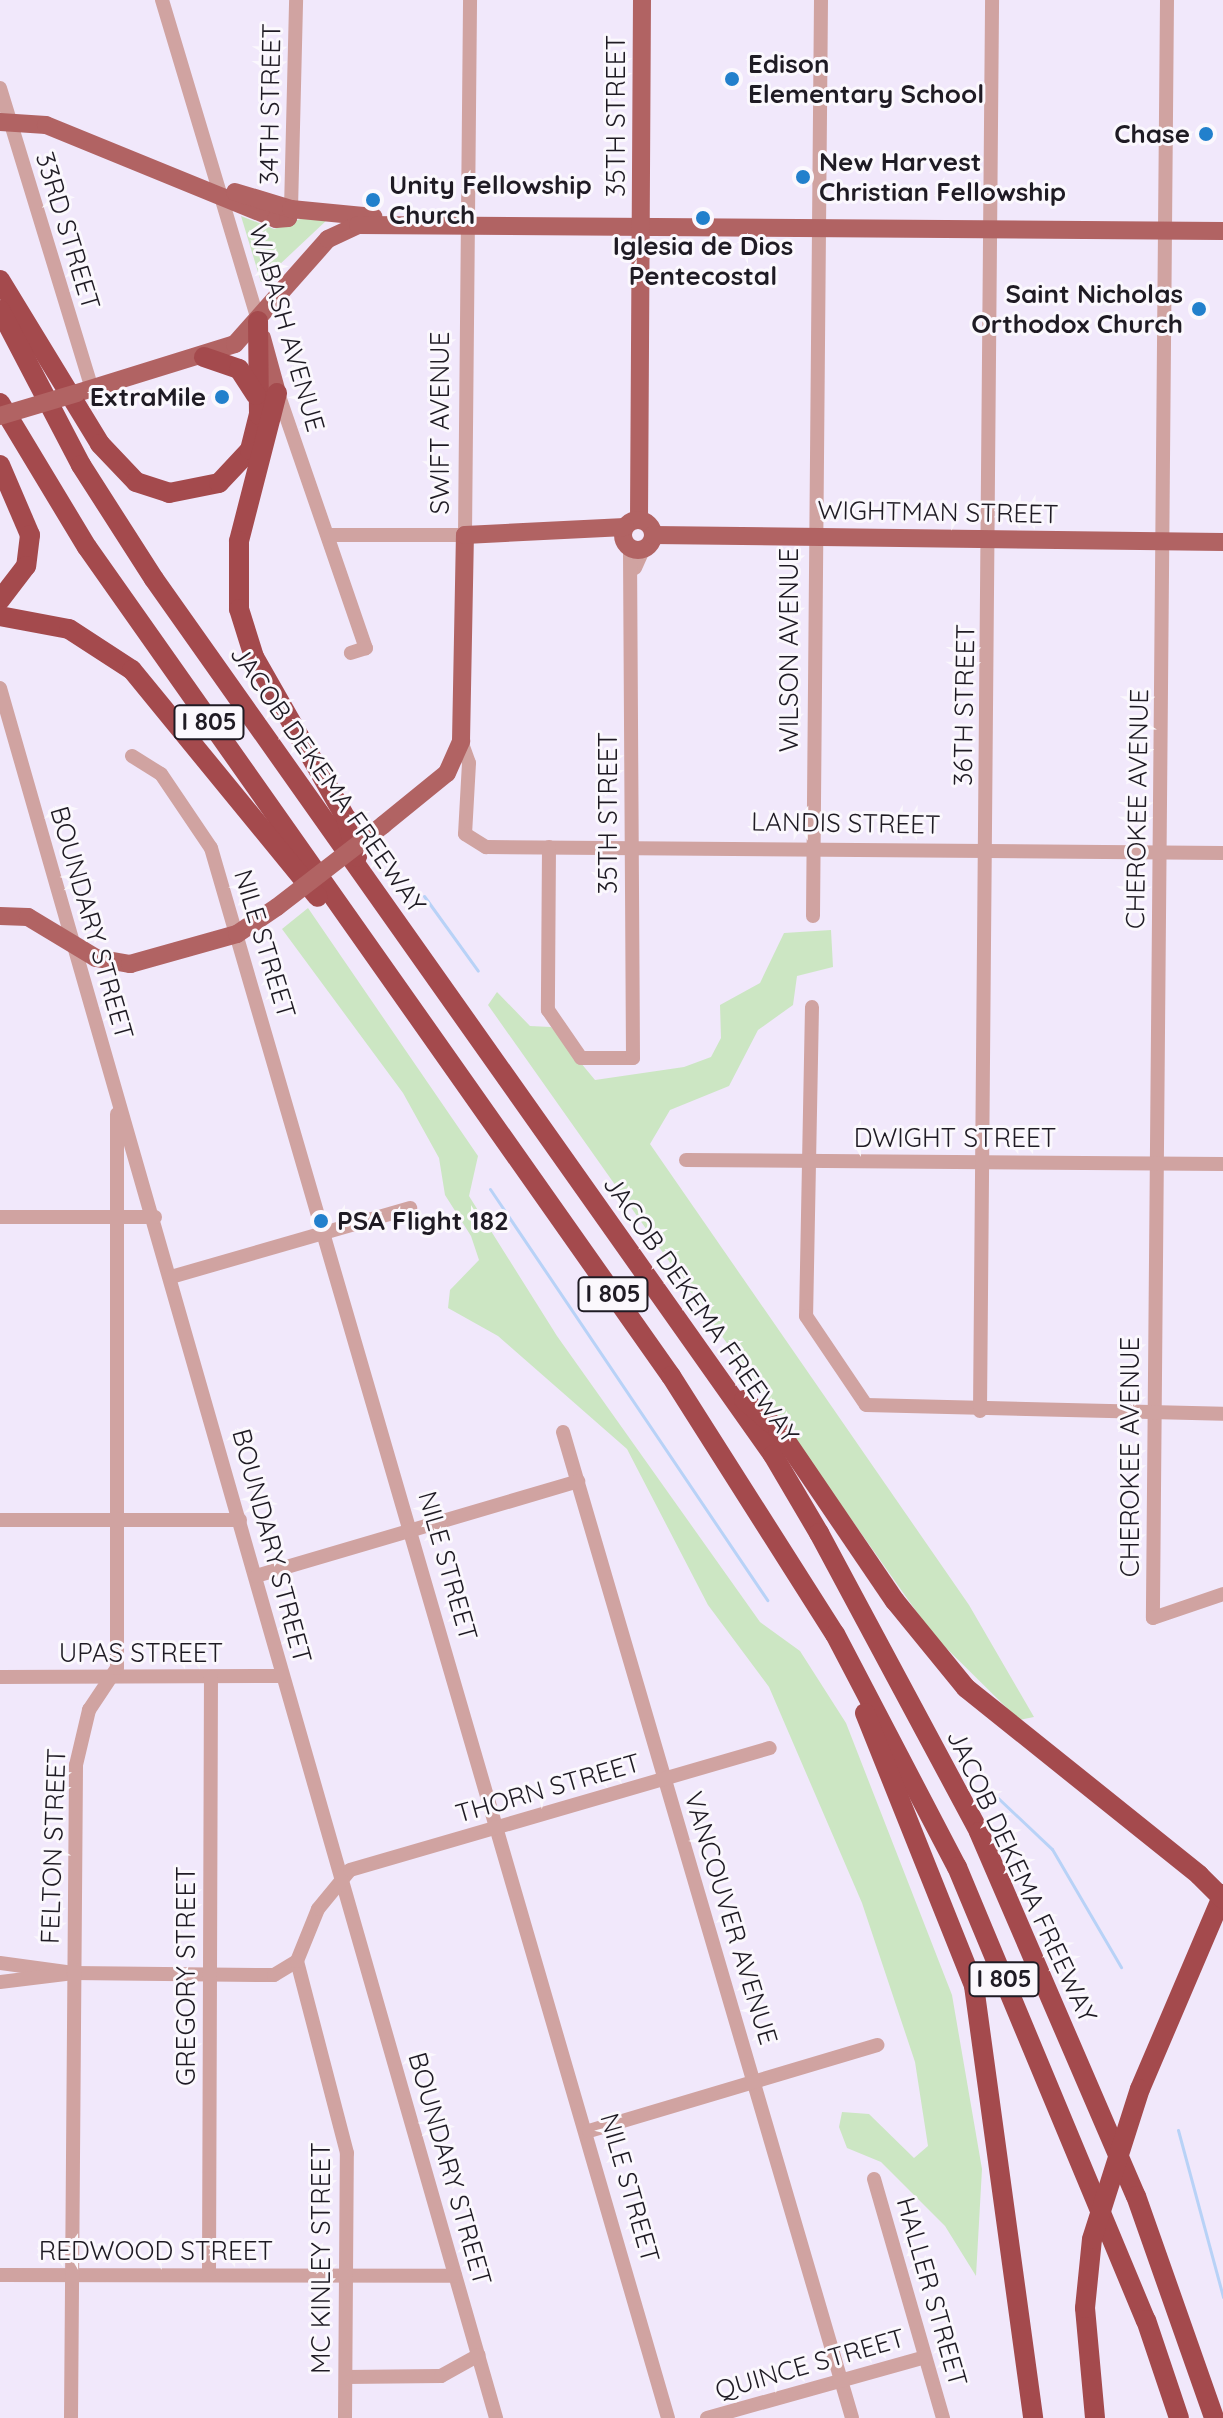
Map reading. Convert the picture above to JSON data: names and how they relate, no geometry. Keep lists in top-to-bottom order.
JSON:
{
  "streets": {
    "highway": ["I 805", "JACOB DEKEMA FREEWAY"],
    "main road": ["35TH STREET", "SWIFT AVENUE", "WIGHTMAN STREET"],
    "street": [
      "34TH STREET",
      "33RD STREET",
      "WABASH AVENUE",
      "WILSON AVENUE",
      "36TH STREET",
      "CHEROKEE AVENUE",
      "LANDIS STREET",
      "BOUNDARY STREET",
      "NILE STREET",
      "DWIGHT STREET",
      "UPAS STREET",
      "THORN STREET",
      "FELTON STREET",
      "VANCOUVER AVENUE",
      "GREGORY STREET",
      "REDWOOD STREET",
      "MC KINLEY STREET",
      "HALLER STREET",
      "QUINCE STREET"
    ]
  },
  "crossings": [
    ["35TH STREET", "WIGHTMAN STREET"],
    ["35TH STREET", "LANDIS STREET"],
    ["WABASH AVENUE", "WIGHTMAN STREET"],
    ["SWIFT AVENUE", "WIGHTMAN STREET"],
    ["SWIFT AVENUE", "LANDIS STREET"],
    ["WIGHTMAN STREET", "WILSON AVENUE"],
    ["WIGHTMAN STREET", "36TH STREET"],
    ["WIGHTMAN STREET", "CHEROKEE AVENUE"],
    ["WILSON AVENUE", "LANDIS STREET"],
    ["36TH STREET", "LANDIS STREET"],
    ["36TH STREET", "DWIGHT STREET"],
    ["CHEROKEE AVENUE", "LANDIS STREET"],
    ["CHEROKEE AVENUE", "DWIGHT STREET"],
    ["BOUNDARY STREET", "UPAS STREET"],
    ["BOUNDARY STREET", "THORN STREET"],
    ["BOUNDARY STREET", "REDWOOD STREET"],
    ["NILE STREET", "THORN STREET"],
    ["UPAS STREET", "FELTON STREET"],
    ["UPAS STREET", "GREGORY STREET"],
    ["THORN STREET", "VANCOUVER AVENUE"],
    ["FELTON STREET", "REDWOOD STREET"],
    ["VANCOUVER AVENUE", "QUINCE STREET"],
    ["GREGORY STREET", "REDWOOD STREET"],
    ["REDWOOD STREET", "MC KINLEY STREET"],
    ["HALLER STREET", "QUINCE STREET"]
  ],
  "places": [
    "Edison Elementary School",
    "Chase",
    "New Harvest Christian Fellowship",
    "Unity Fellowship Church",
    "Iglesia de Dios Pentecostal",
    "Saint Nicholas Orthodox Church",
    "ExtraMile",
    "PSA Flight 182"
  ]
}
